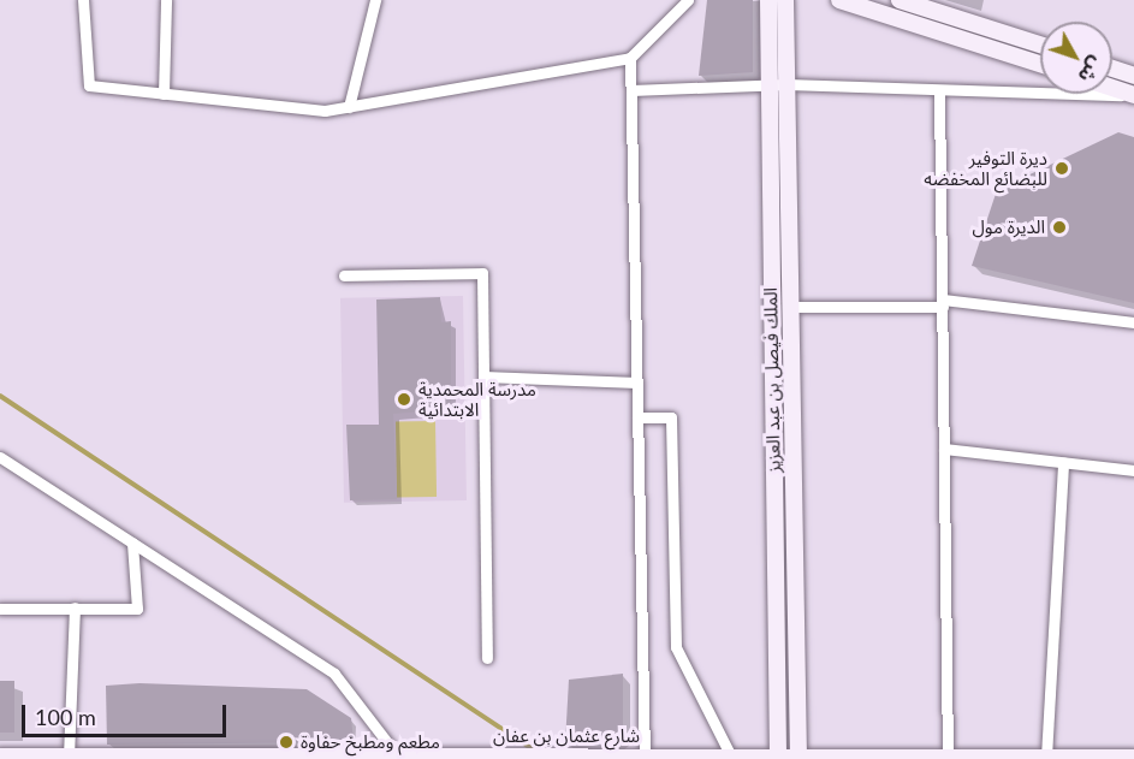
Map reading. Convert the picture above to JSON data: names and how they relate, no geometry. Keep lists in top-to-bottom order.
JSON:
{
  "streets": {
    "street": ["الملك فيصل بن عبد العزيز", "شارع عثمان بن عفان"]
  },
  "crossings": [
    ["الملك فيصل بن عبد العزيز", "شارع عثمان بن عفان"]
  ],
  "places": [
    "ديرة التوفير للبضائع المخفضه",
    "الديرة مول",
    "مدرسة المحمدية الابتدائية",
    "مطعم ومطبخ حفاوة"
  ],
  "scale_bar": "100 m",
  "north": "bottom right"
}
